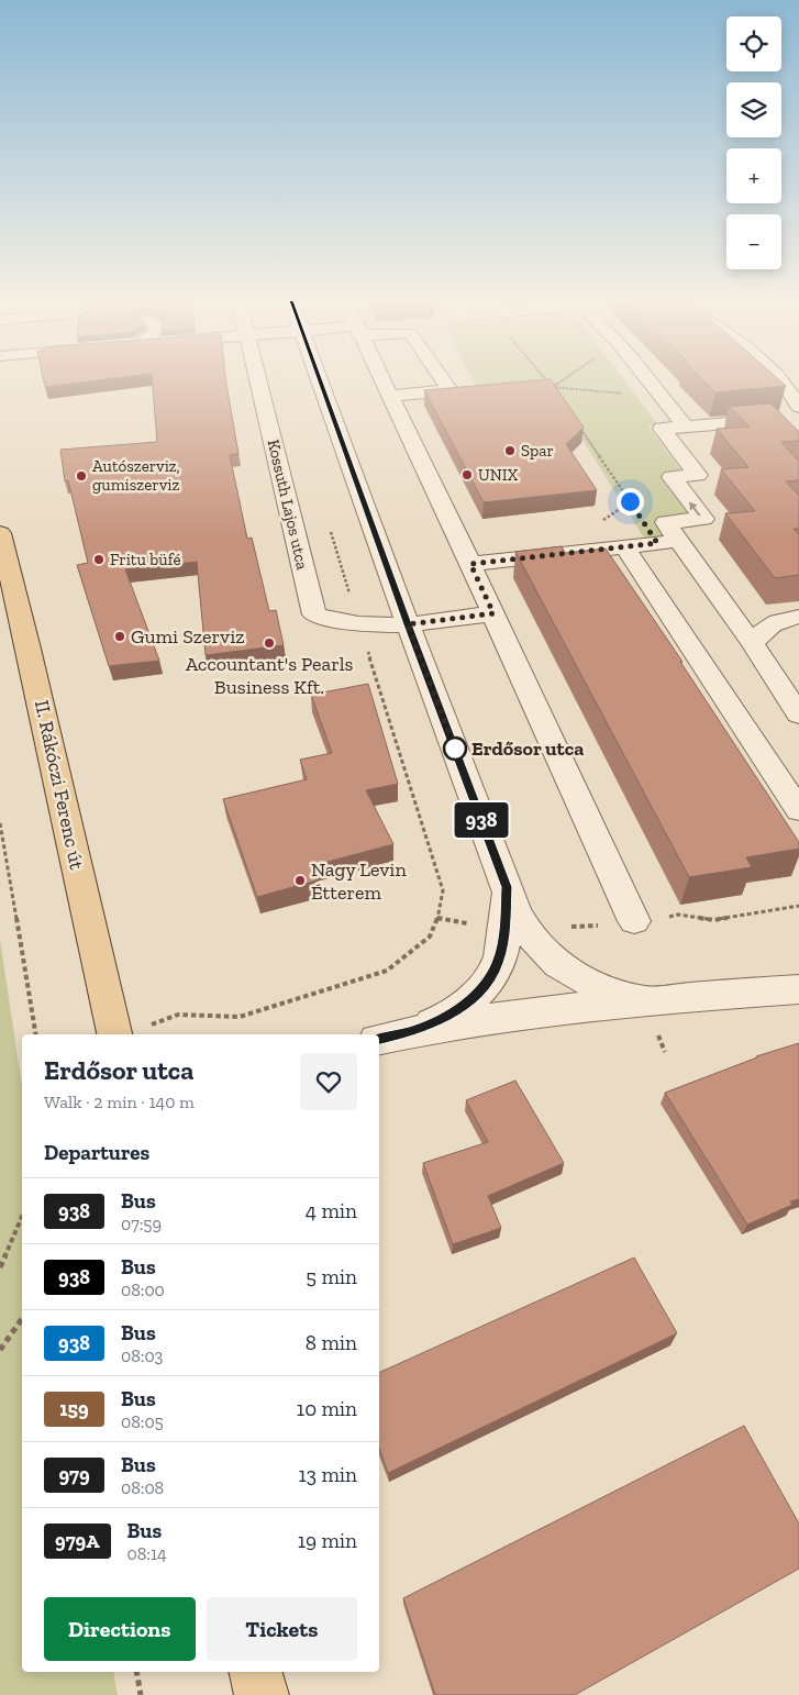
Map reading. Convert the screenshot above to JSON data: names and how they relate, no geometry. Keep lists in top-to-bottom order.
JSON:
{
  "streets": {
    "main road": ["II. Rákóczi Ferenc út"],
    "street": ["Kossuth Lajos utca"]
  },
  "places": [
    "Spar",
    "UNIX",
    "Autószerviz, gumiszerviz",
    "Fritu büfé",
    "Gumi Szerviz",
    "Accountant's Pearls Business Kft.",
    "Erdősor utca",
    "Nagy Levin Étterem"
  ],
  "lines": ["bus line 938"],
  "page": {
    "on_map": "938",
    "map_buttons": ["+", "−"],
    "heading": [
      ["Erdősor utca", "Walk · 2 min · 140 m"],
      "Departures"
    ],
    "list": [
      {
        "mark": "938",
        "name": "Bus",
        "note": "07:59",
        "value": "4 min"
      },
      {
        "mark": "938",
        "name": "Bus",
        "note": "08:00",
        "value": "5 min"
      },
      {
        "mark": "938",
        "name": "Bus",
        "note": "08:03",
        "value": "8 min"
      },
      {
        "mark": "159",
        "name": "Bus",
        "note": "08:05",
        "value": "10 min"
      },
      {
        "mark": "979",
        "name": "Bus",
        "note": "08:08",
        "value": "13 min"
      },
      {
        "mark": "979A",
        "name": "Bus",
        "note": "08:14",
        "value": "19 min"
      }
    ],
    "buttons": ["Directions", "Tickets"]
  }
}
